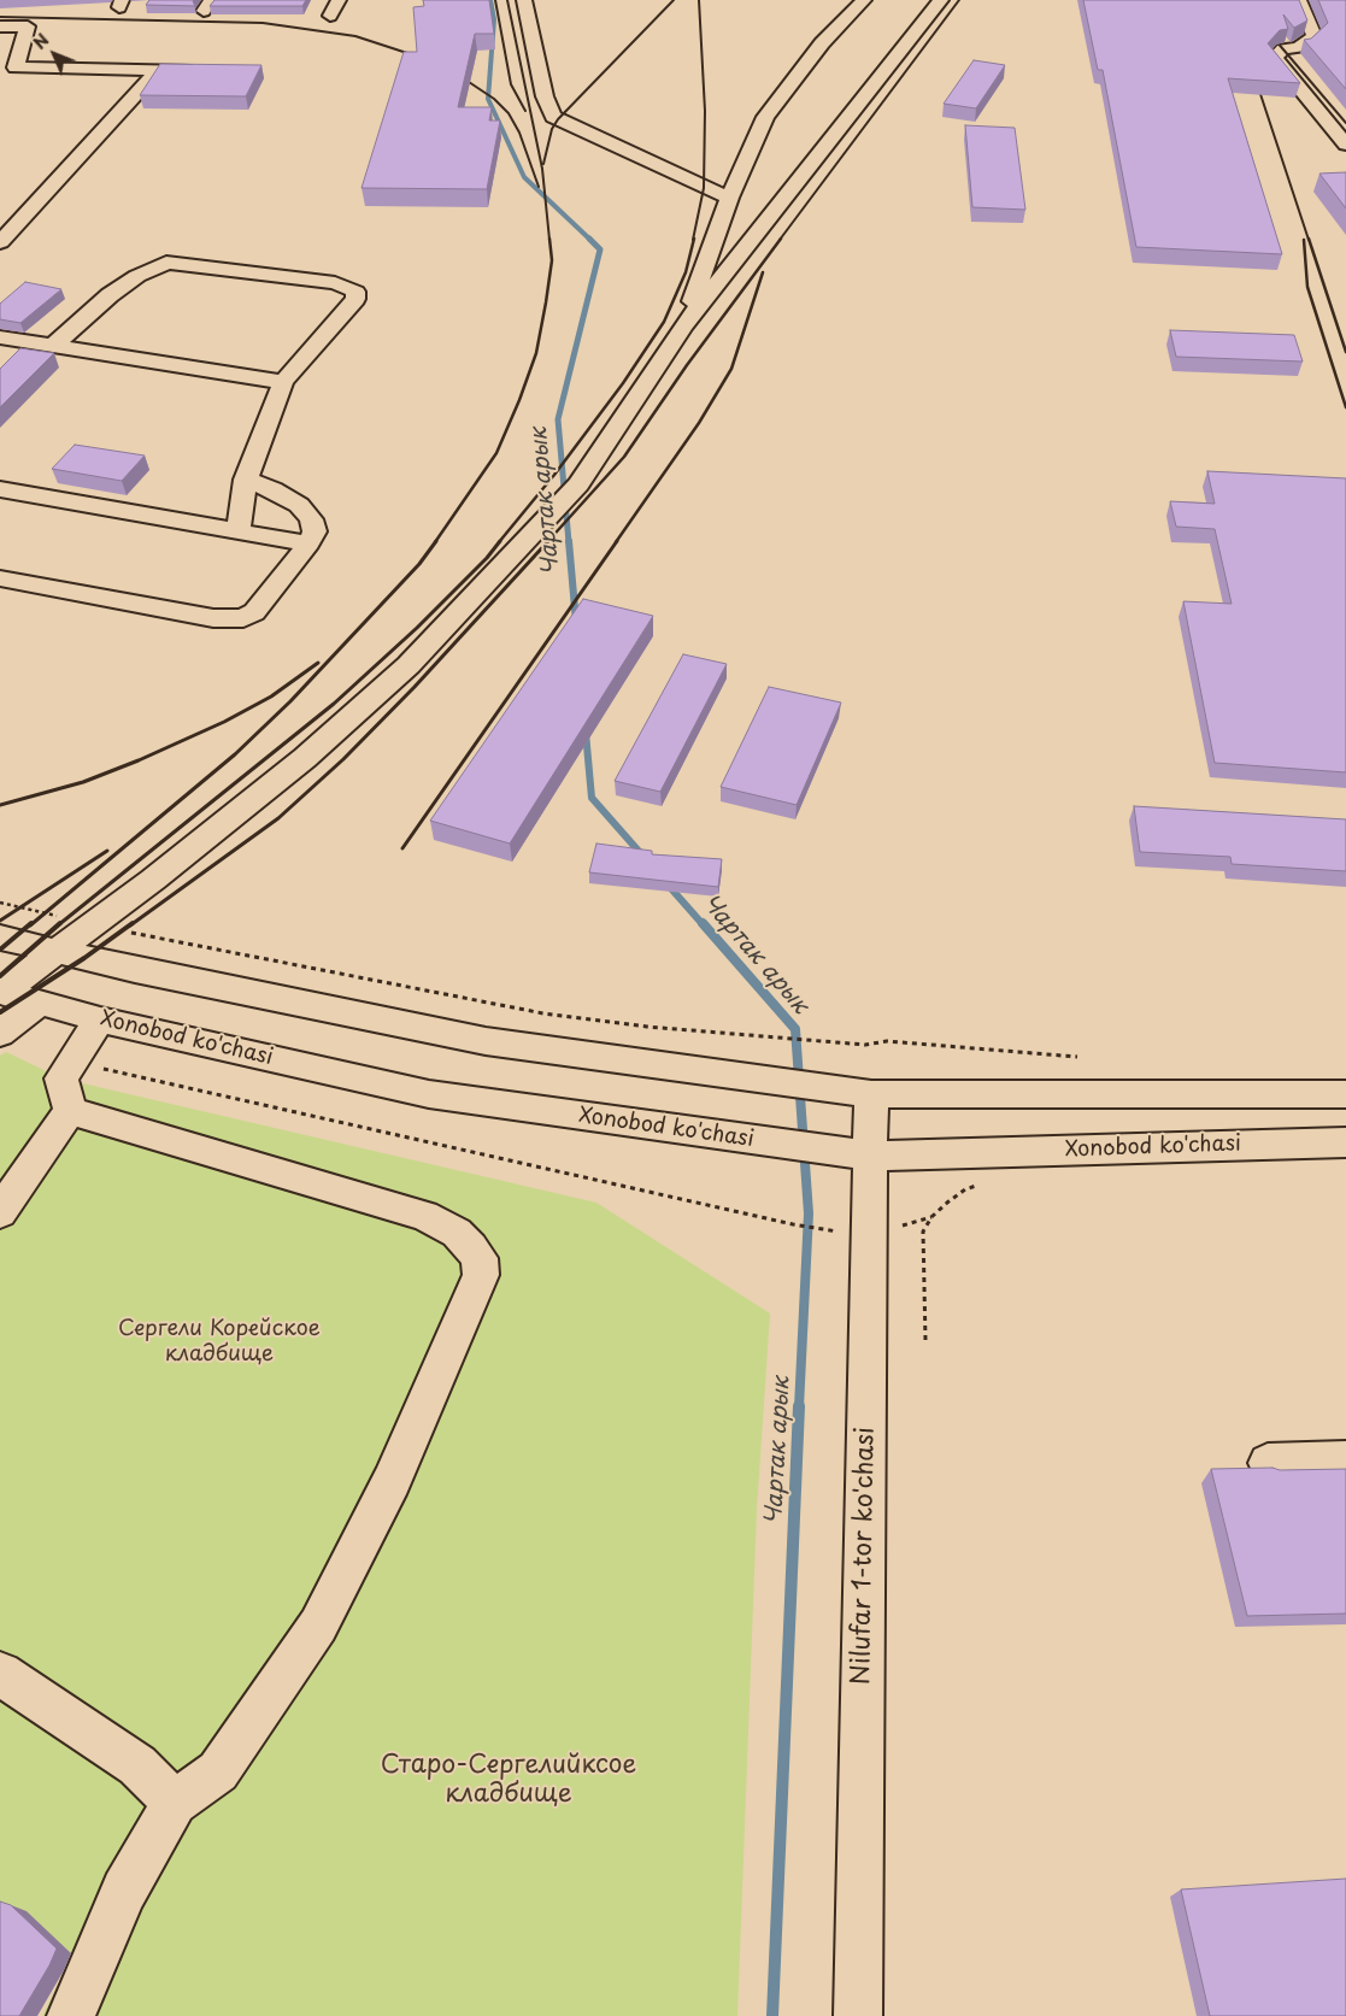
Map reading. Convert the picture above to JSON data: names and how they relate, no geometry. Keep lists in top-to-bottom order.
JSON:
{
  "streets": {
    "street": ["Xonobod ko'chasi", "Nilufar 1-tor ko'chasi"]
  },
  "crossings": [
    ["Xonobod ko'chasi", "Nilufar 1-tor ko'chasi"]
  ],
  "water": ["Чартак арык"],
  "parks": ["Сергели Корейское кладбище", "Старо-Сергелийксое кладбище"],
  "north": "top left"
}
